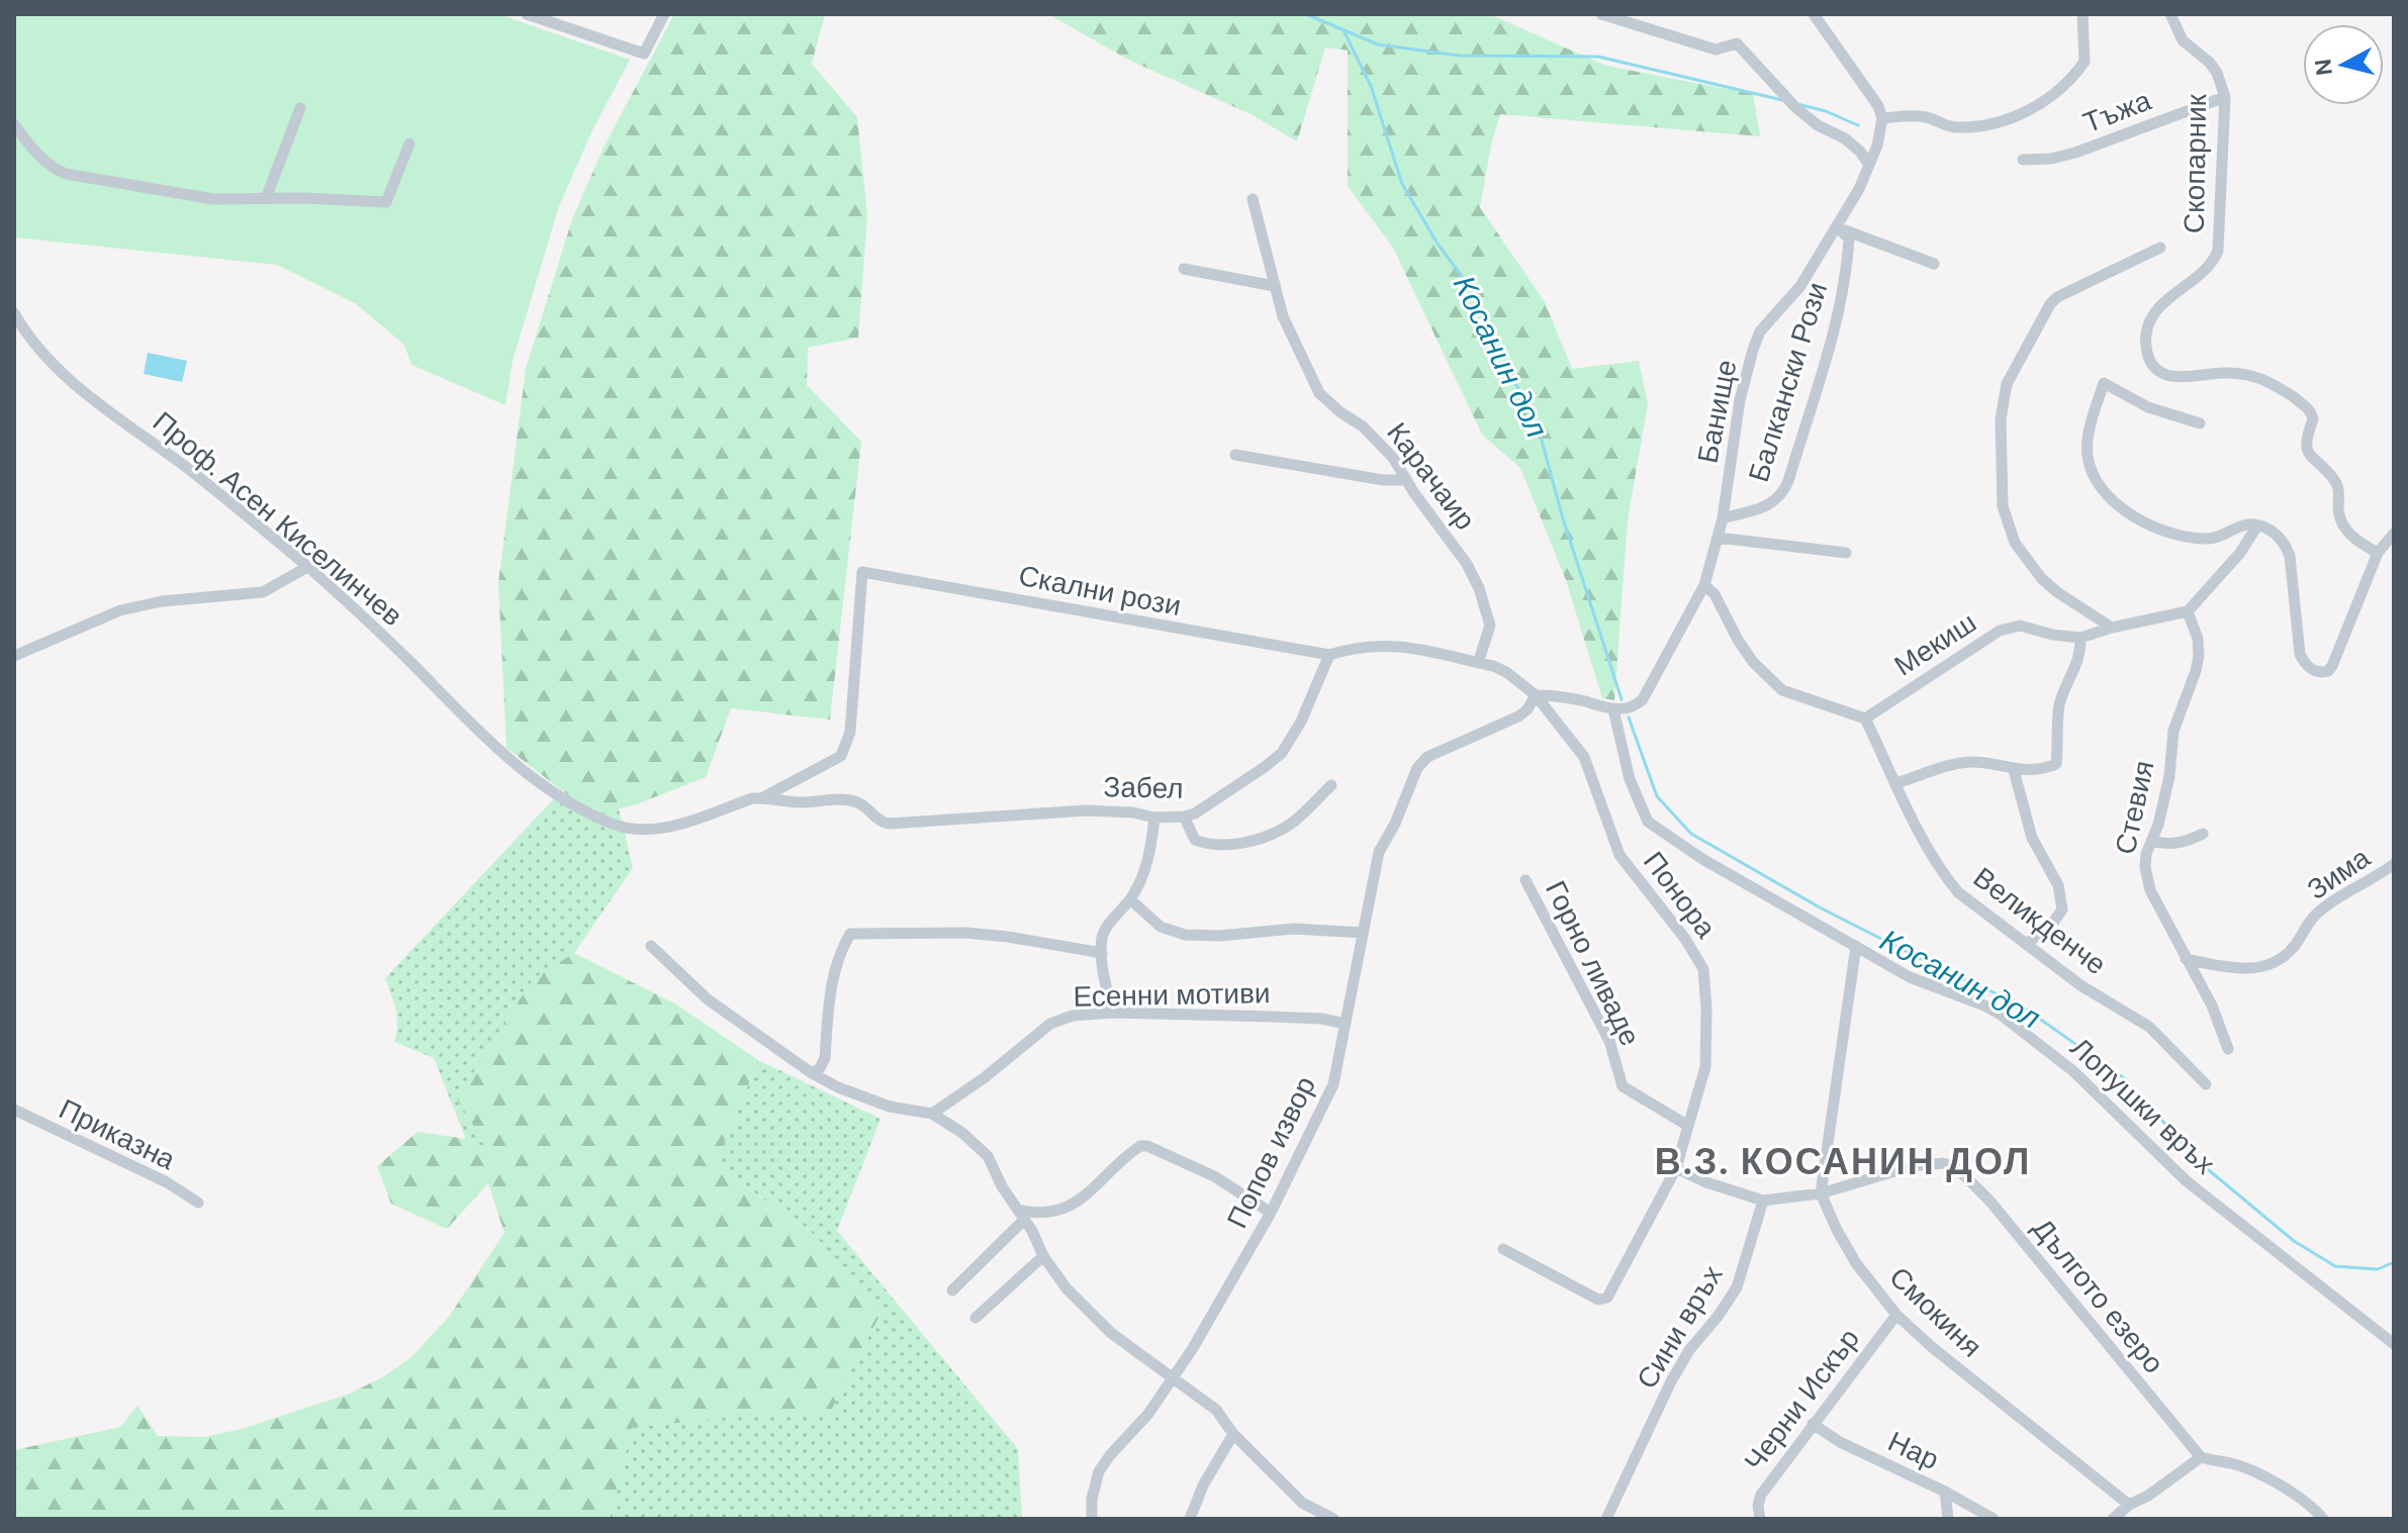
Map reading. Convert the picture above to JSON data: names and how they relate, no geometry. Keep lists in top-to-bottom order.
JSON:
{
  "streets": {
    "street": [
      "Тъжа",
      "Скопарник",
      "Балкански Рози",
      "Банище",
      "Карачаир",
      "Проф. Асен Киселинчев",
      "Скални рози",
      "Мекиш",
      "Забел",
      "Стевия",
      "Зима",
      "Понора",
      "Великденче",
      "Горно ливаде",
      "Есенни мотиви",
      "Лопушки връх",
      "Приказна",
      "Попов извор",
      "Дългото езеро",
      "Смокиня",
      "Сини връх",
      "Черни Искър",
      "Нар"
    ]
  },
  "crossings": [
    ["Тъжа", "Скопарник"],
    ["Балкански Рози", "Банище"],
    ["Банище", "Лопушки връх"],
    ["Проф. Асен Киселинчев", "Забел"],
    ["Скални рози", "Забел"],
    ["Мекиш", "Стевия"],
    ["Мекиш", "Великденче"],
    ["Стевия", "Зима"],
    ["Понора", "Горно ливаде"],
    ["Понора", "Попов извор"],
    ["Понора", "Дългото езеро"],
    ["Есенни мотиви", "Попов извор"],
    ["Дългото езеро", "Смокиня"],
    ["Дългото езеро", "Сини връх"],
    ["Смокиня", "Черни Искър"],
    ["Черни Искър", "Нар"]
  ],
  "districts": ["В.З. КОСАНИН ДОЛ"],
  "water": ["Косанин дол"],
  "north": "left"
}
